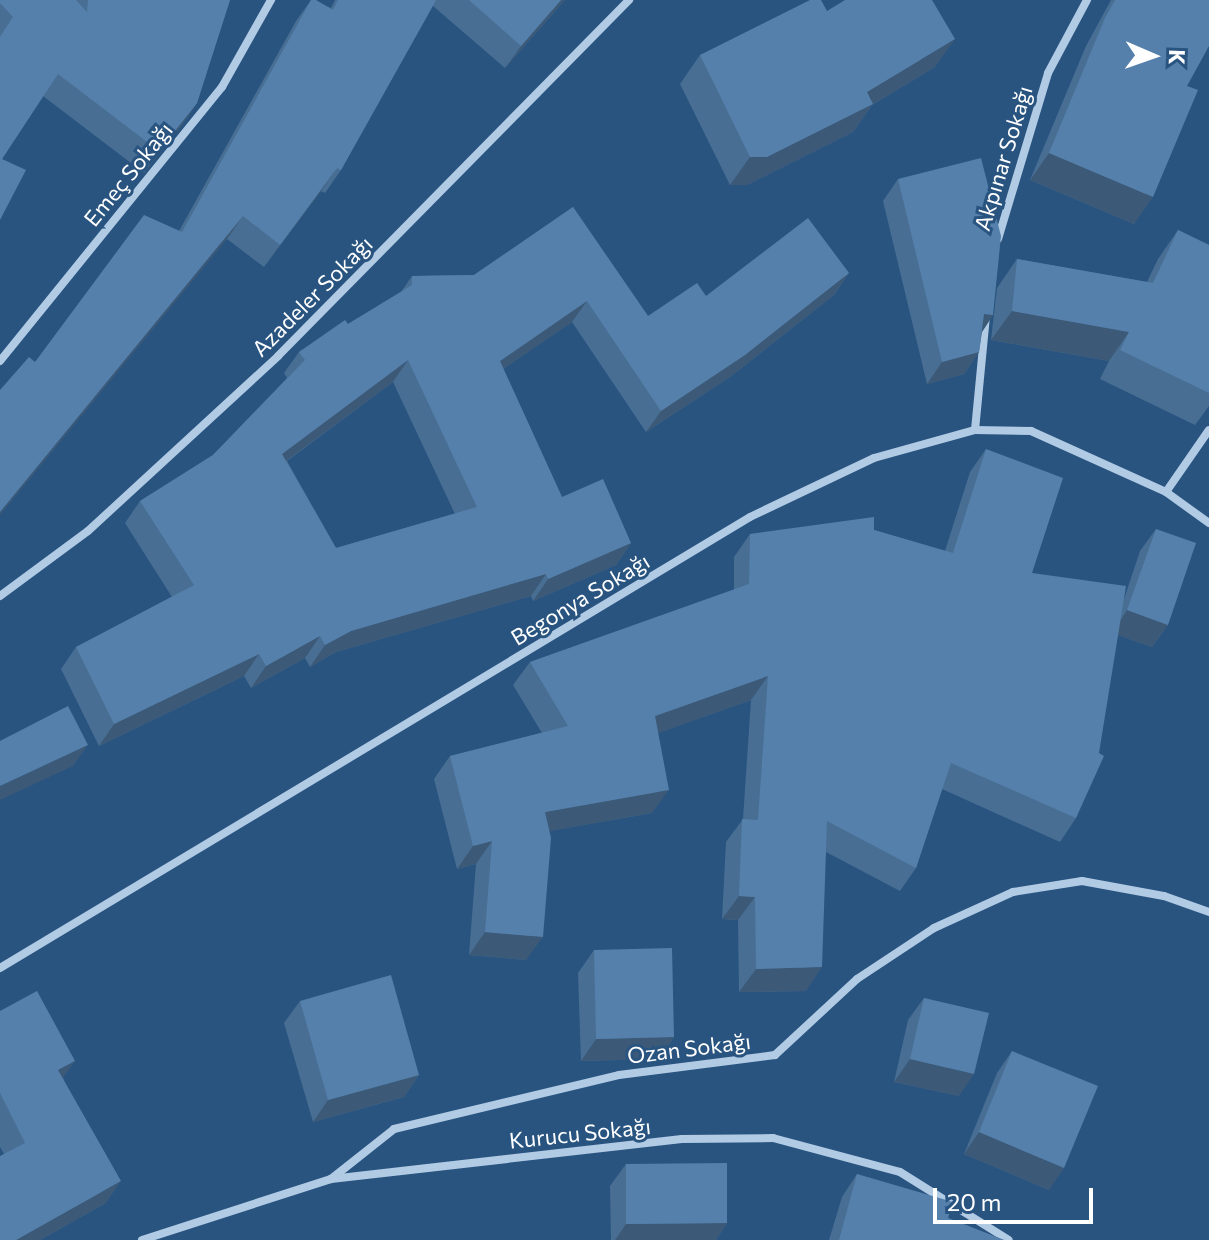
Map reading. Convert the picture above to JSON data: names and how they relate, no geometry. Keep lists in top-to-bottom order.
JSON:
{
  "streets": {
    "street": [
      "Akpınar Sokağı",
      "Emeç Sokağı",
      "Azadeler Sokağı",
      "Begonya Sokağı",
      "Ozan Sokağı",
      "Kurucu Sokağı"
    ]
  },
  "crossings": [
    ["Ozan Sokağı", "Kurucu Sokağı"]
  ],
  "scale_bar": "20 m",
  "north": "right"
}
